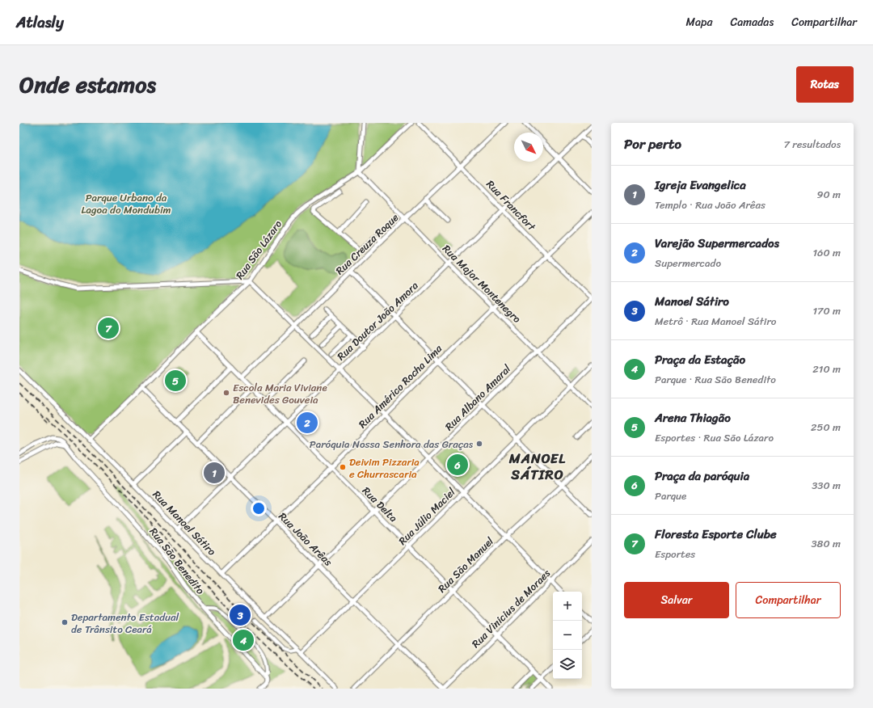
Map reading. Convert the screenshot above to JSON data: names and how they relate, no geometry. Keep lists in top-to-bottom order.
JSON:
{
  "streets": {
    "street": [
      "Rua Francfort",
      "Rua Creuza Roque",
      "Rua São Lázaro",
      "Rua Major Montenegro",
      "Rua Doutor João Amora",
      "Rua Américo Rocha Lima",
      "Rua Albano Amaral",
      "Rua Delta",
      "Rua Júlio Maciel",
      "Rua Manoel Sátiro",
      "Rua João Arêas",
      "Rua São Benedito",
      "Rua São Manuel",
      "Rua Vinicius de Moraes"
    ]
  },
  "crossings": [
    ["Rua Francfort", "Rua Creuza Roque"],
    ["Rua Francfort", "Rua Doutor João Amora"],
    ["Rua Francfort", "Rua Américo Rocha Lima"],
    ["Rua Francfort", "Rua Albano Amaral"],
    ["Rua Creuza Roque", "Rua Major Montenegro"],
    ["Rua Creuza Roque", "Rua Delta"],
    ["Rua São Lázaro", "Rua Major Montenegro"],
    ["Rua São Lázaro", "Rua Delta"],
    ["Rua São Lázaro", "Rua Manoel Sátiro"],
    ["Rua São Lázaro", "Rua João Arêas"],
    ["Rua Major Montenegro", "Rua Doutor João Amora"],
    ["Rua Major Montenegro", "Rua Américo Rocha Lima"],
    ["Rua Major Montenegro", "Rua Albano Amaral"],
    ["Rua Major Montenegro", "Rua Júlio Maciel"],
    ["Rua Doutor João Amora", "Rua Delta"],
    ["Rua Doutor João Amora", "Rua Manoel Sátiro"],
    ["Rua Doutor João Amora", "Rua João Arêas"],
    ["Rua Américo Rocha Lima", "Rua Delta"],
    ["Rua Américo Rocha Lima", "Rua Manoel Sátiro"],
    ["Rua Américo Rocha Lima", "Rua João Arêas"],
    ["Rua Albano Amaral", "Rua Delta"],
    ["Rua Albano Amaral", "Rua Manoel Sátiro"],
    ["Rua Albano Amaral", "Rua João Arêas"],
    ["Rua Delta", "Rua Júlio Maciel"],
    ["Rua Delta", "Rua São Manuel"],
    ["Rua Delta", "Rua Vinicius de Moraes"],
    ["Rua Júlio Maciel", "Rua Manoel Sátiro"],
    ["Rua Júlio Maciel", "Rua João Arêas"],
    ["Rua João Arêas", "Rua São Manuel"],
    ["Rua João Arêas", "Rua Vinicius de Moraes"]
  ],
  "districts": ["MANOEL SÁTIRO"],
  "parks": ["Parque Urbano da Lagoa do Mondubim"],
  "places": [
    "Escola Maria Viviane Benevides Gouveia",
    "Paróquia Nossa Senhora das Graças",
    "Deivim Pizzaria e Churrascaria",
    "Departamento Estadual de Trânsito Ceará"
  ],
  "north": "bottom right",
  "page": {
    "header": "Atlasly",
    "nav": ["Mapa", "Camadas", "Compartilhar"],
    "title": "Onde estamos",
    "buttons": [
      "Rotas",
      ["Salvar", "Compartilhar"]
    ],
    "heading": ["Por perto", "7 resultados"],
    "list": [
      {
        "mark": "1",
        "name": "Igreja Evangelica",
        "note": "Templo · Rua João Arêas",
        "value": "90 m"
      },
      {
        "mark": "2",
        "name": "Varejão Supermercados",
        "note": "Supermercado",
        "value": "160 m"
      },
      {
        "mark": "3",
        "name": "Manoel Sátiro",
        "note": "Metrô · Rua Manoel Sátiro",
        "value": "170 m"
      },
      {
        "mark": "4",
        "name": "Praça da Estação",
        "note": "Parque · Rua São Benedito",
        "value": "210 m"
      },
      {
        "mark": "5",
        "name": "Arena Thiagão",
        "note": "Esportes · Rua São Lázaro",
        "value": "250 m"
      },
      {
        "mark": "6",
        "name": "Praça da paróquia",
        "note": "Parque",
        "value": "330 m"
      },
      {
        "mark": "7",
        "name": "Floresta Esporte Clube",
        "note": "Esportes",
        "value": "380 m"
      }
    ],
    "pins": [
      "7",
      "5",
      "2",
      "6",
      "1",
      "3",
      "4"
    ],
    "map_buttons": ["+", "−"]
  }
}
